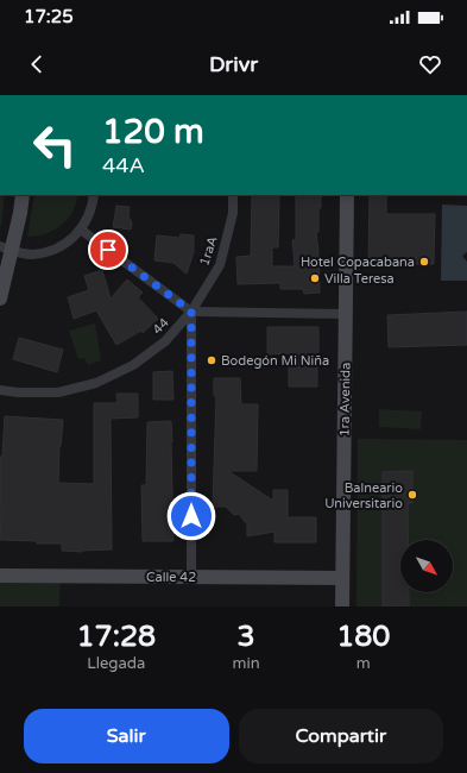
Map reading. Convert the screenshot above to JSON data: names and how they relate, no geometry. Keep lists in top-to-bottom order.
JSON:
{
  "streets": {
    "main road": ["1ra Avenida", "Calle 42"],
    "street": ["1raA", "44"]
  },
  "crossings": [
    ["1raA", "44"],
    ["1ra Avenida", "Calle 42"]
  ],
  "places": [
    "Hotel Copacabana",
    "Villa Teresa",
    "Bodegón Mi Niña",
    "Balneario Universitario"
  ],
  "north": "bottom right",
  "page": {
    "status": "17:25",
    "header": "Drivr",
    "turn": ["120 m", "44A"],
    "eta": [
      "17:28",
      "Llegada",
      "3",
      "min",
      "180",
      "m"
    ],
    "buttons": ["Salir", "Compartir"]
  }
}
